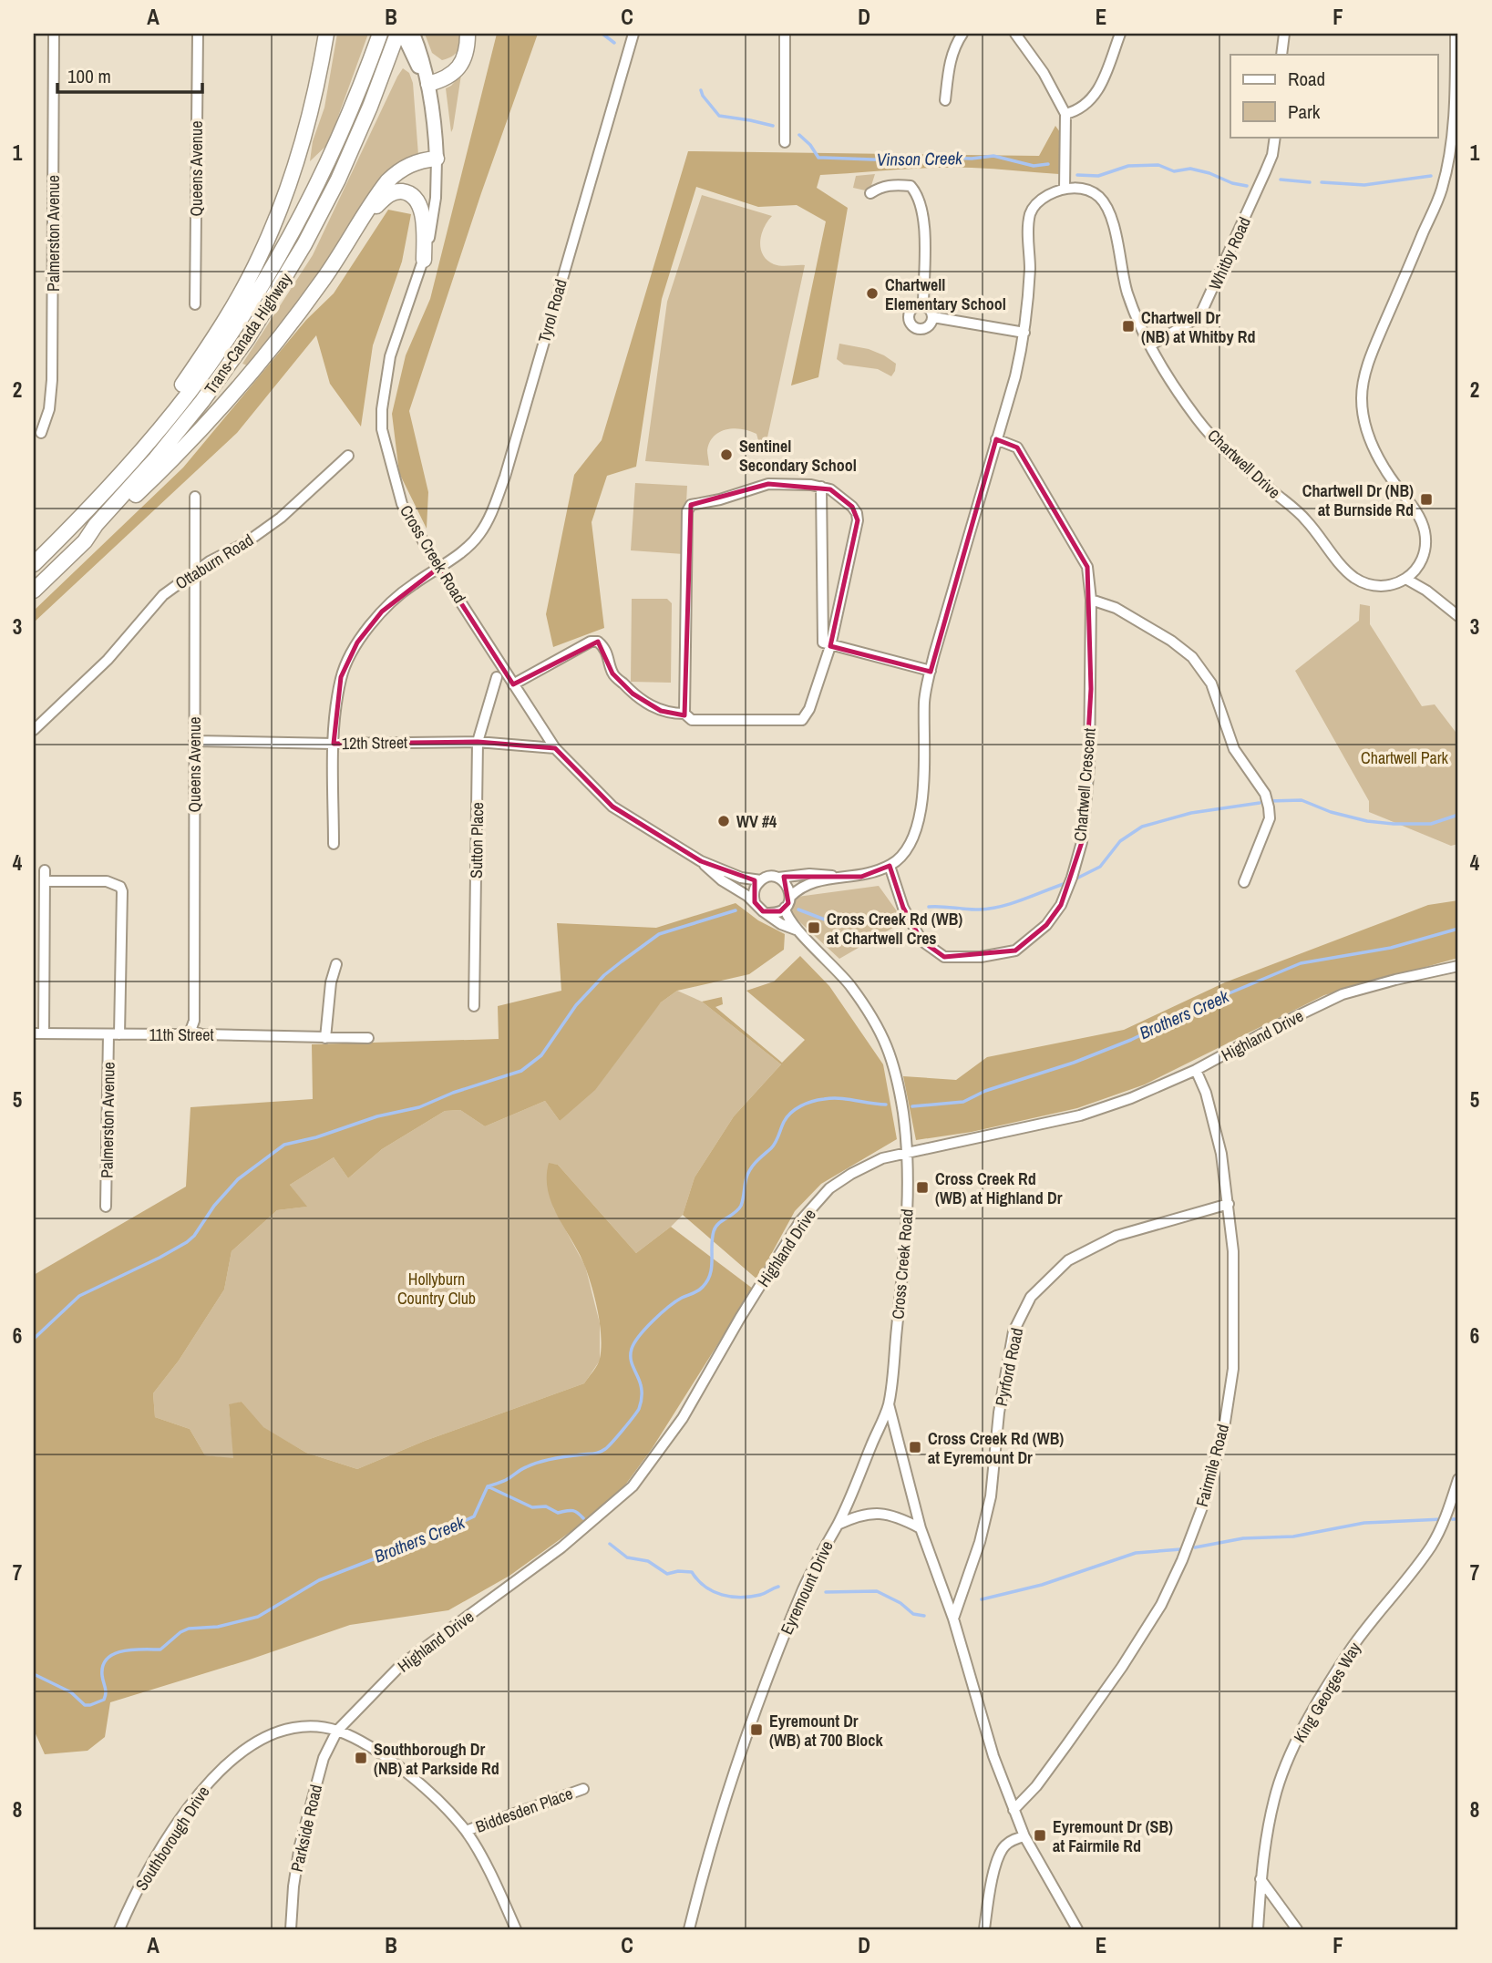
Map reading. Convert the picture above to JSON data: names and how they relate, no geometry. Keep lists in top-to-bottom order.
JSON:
{
  "streets": {
    "highway": ["Trans-Canada Highway"],
    "street": [
      "Queens Avenue",
      "Palmerston Avenue",
      "Whitby Road",
      "Tyrol Road",
      "Chartwell Drive",
      "Cross Creek Road",
      "Ottaburn Road",
      "12th Street",
      "Chartwell Crescent",
      "Sutton Place",
      "11th Street",
      "Highland Drive",
      "Pyrford Road",
      "Fairmile Road",
      "Eyremount Drive",
      "King Georges Way",
      "Biddesden Place",
      "Parkside Road",
      "Southborough Drive"
    ]
  },
  "crossings": [
    ["Queens Avenue", "Ottaburn Road"],
    ["Queens Avenue", "12th Street"],
    ["Queens Avenue", "11th Street"],
    ["Palmerston Avenue", "11th Street"],
    ["Whitby Road", "Chartwell Drive"],
    ["Tyrol Road", "Cross Creek Road"],
    ["Tyrol Road", "12th Street"],
    ["Cross Creek Road", "12th Street"],
    ["Cross Creek Road", "Highland Drive"],
    ["Cross Creek Road", "Eyremount Drive"],
    ["12th Street", "Sutton Place"],
    ["Highland Drive", "Fairmile Road"],
    ["Highland Drive", "Parkside Road"],
    ["Highland Drive", "Southborough Drive"],
    ["Pyrford Road", "Fairmile Road"],
    ["Biddesden Place", "Southborough Drive"],
    ["Parkside Road", "Southborough Drive"]
  ],
  "water": ["Vinson Creek", "Brothers Creek"],
  "parks": ["Chartwell Park", "Hollyburn Country Club"],
  "places": {
    "other": ["Chartwell Elementary School", "Sentinel Secondary School", "WV #4"],
    "transit": [
      "Chartwell Dr (NB) at Whitby Rd",
      "Chartwell Dr (NB) at Burnside Rd",
      "Cross Creek Rd (WB) at Chartwell Cres",
      "Cross Creek Rd (WB) at Highland Dr",
      "Cross Creek Rd (WB) at Eyremount Dr",
      "Eyremount Dr (WB) at 700 Block",
      "Southborough Dr (NB) at Parkside Rd",
      "Eyremount Dr (SB) at Fairmile Rd"
    ]
  },
  "legend": ["Road", "Park"],
  "scale_bar": "100 m",
  "grid": {
    "columns": [
      "A",
      "B",
      "C",
      "D",
      "E",
      "F"
    ],
    "rows": [
      "1",
      "2",
      "3",
      "4",
      "5",
      "6",
      "7",
      "8"
    ]
  }
}
